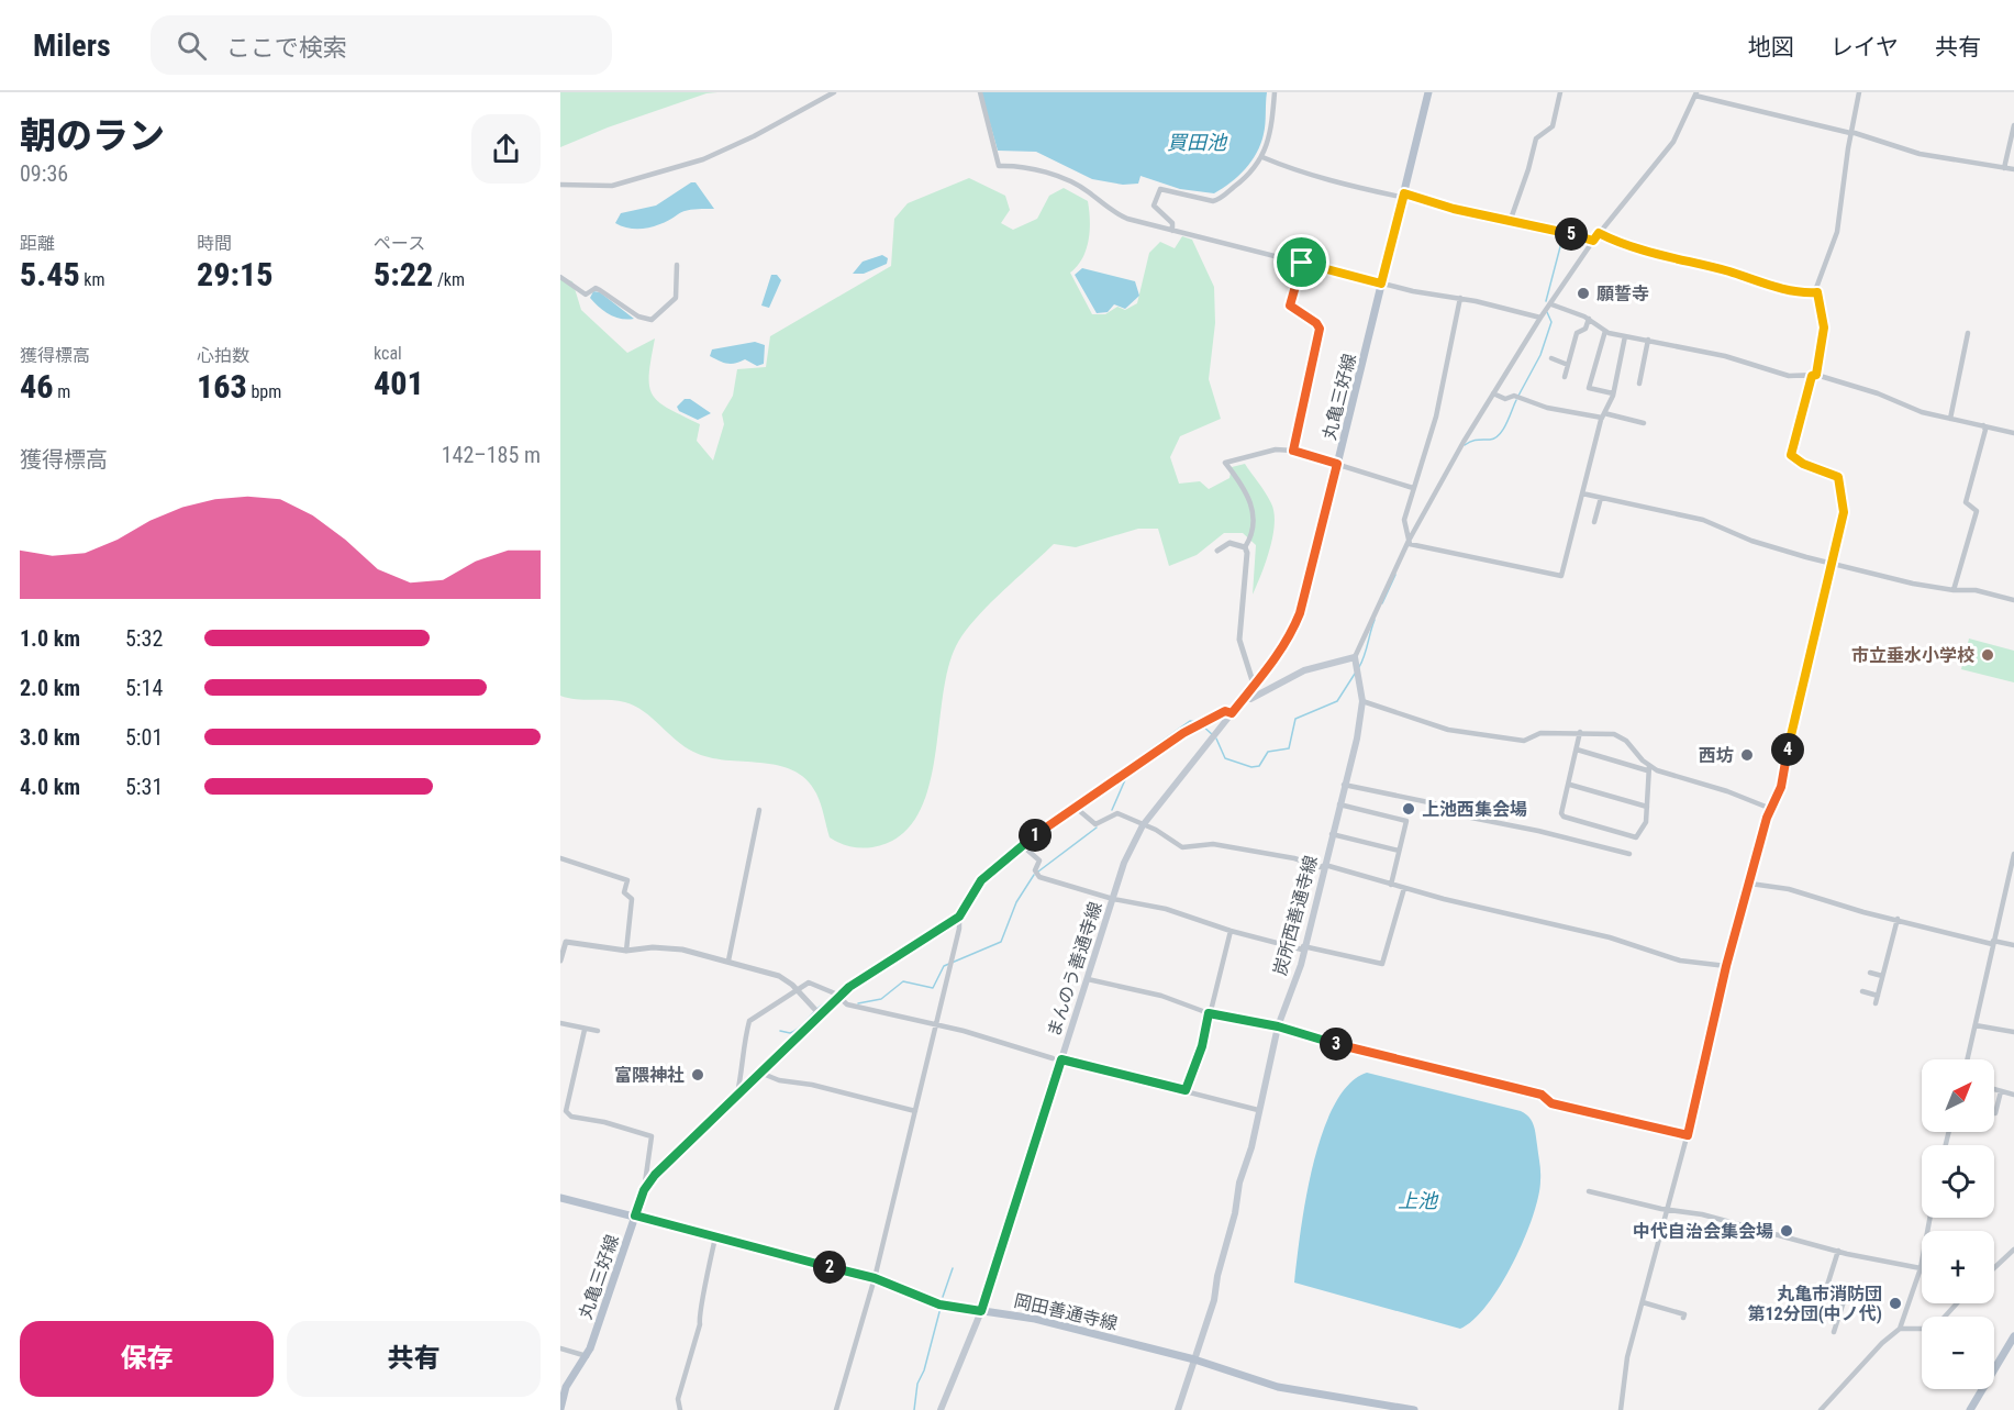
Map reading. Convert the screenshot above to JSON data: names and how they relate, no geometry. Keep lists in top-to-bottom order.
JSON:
{
  "streets": {
    "main road": [
      "丸亀三好線",
      "炭所西善通寺線",
      "まんのう善通寺線",
      "岡田善通寺線"
    ]
  },
  "crossings": [
    ["丸亀三好線", "まんのう善通寺線"],
    ["丸亀三好線", "岡田善通寺線"],
    ["炭所西善通寺線", "岡田善通寺線"],
    ["まんのう善通寺線", "岡田善通寺線"]
  ],
  "water": ["買田池", "上池"],
  "places": [
    "願誓寺",
    "市立垂水小学校",
    "西坊",
    "上池西集会場",
    "富隈神社",
    "中代自治会集会場",
    "丸亀市消防団 第12分団(中ノ代)"
  ],
  "north": "top right",
  "page": {
    "header": "Milers",
    "search": "ここで検索",
    "nav": ["地図", "レイヤ", "共有"],
    "heading": ["朝のラン", "09:36"],
    "stats": [
      ["距離", "5.45 km"],
      ["時間", "29:15"],
      ["ペース", "5:22 /km"],
      ["獲得標高", "46 m"],
      ["心拍数", "163 bpm"],
      ["kcal", "401"]
    ],
    "pins": [
      "5",
      "4",
      "1",
      "3",
      "2"
    ],
    "chart": ["獲得標高", "142–185 m"],
    "list": [
      {
        "name": "1.0 km",
        "note": "5:32"
      },
      {
        "name": "2.0 km",
        "note": "5:14"
      },
      {
        "name": "3.0 km",
        "note": "5:01"
      },
      {
        "name": "4.0 km",
        "note": "5:31"
      }
    ],
    "map_buttons": ["+", "−"],
    "buttons": ["保存", "共有"]
  }
}
